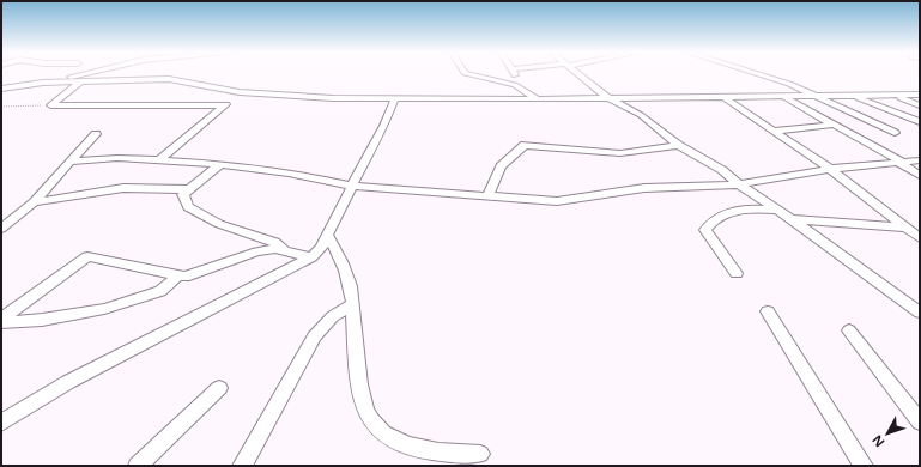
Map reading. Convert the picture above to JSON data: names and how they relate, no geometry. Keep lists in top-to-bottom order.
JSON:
{
  "north": "bottom left"
}
